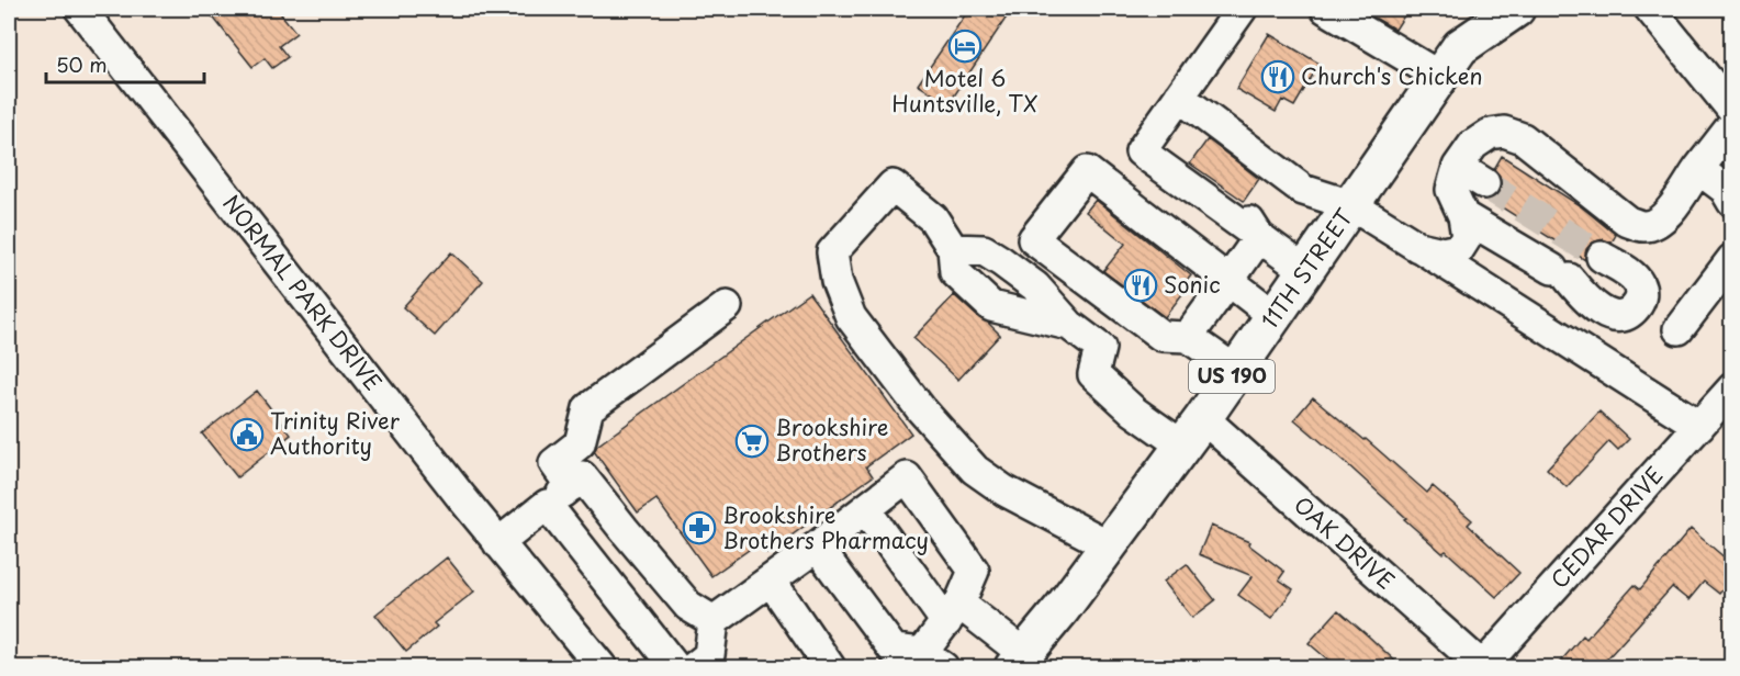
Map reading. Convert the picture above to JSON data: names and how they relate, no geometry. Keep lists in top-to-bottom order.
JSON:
{
  "streets": {
    "main road": ["11TH STREET", "US 190"],
    "street": ["NORMAL PARK DRIVE", "CEDAR DRIVE", "OAK DRIVE"]
  },
  "crossings": [
    ["11TH STREET", "US 190"],
    ["11TH STREET", "OAK DRIVE"],
    ["CEDAR DRIVE", "OAK DRIVE"]
  ],
  "places": {
    "hotel": ["Motel 6 Huntsville, TX"],
    "restaurant": ["Church's Chicken", "Sonic"],
    "public building": ["Trinity River Authority"],
    "supermarket": ["Brookshire Brothers"],
    "pharmacy": ["Brookshire Brothers Pharmacy"]
  },
  "scale_bar": "50 m"
}
